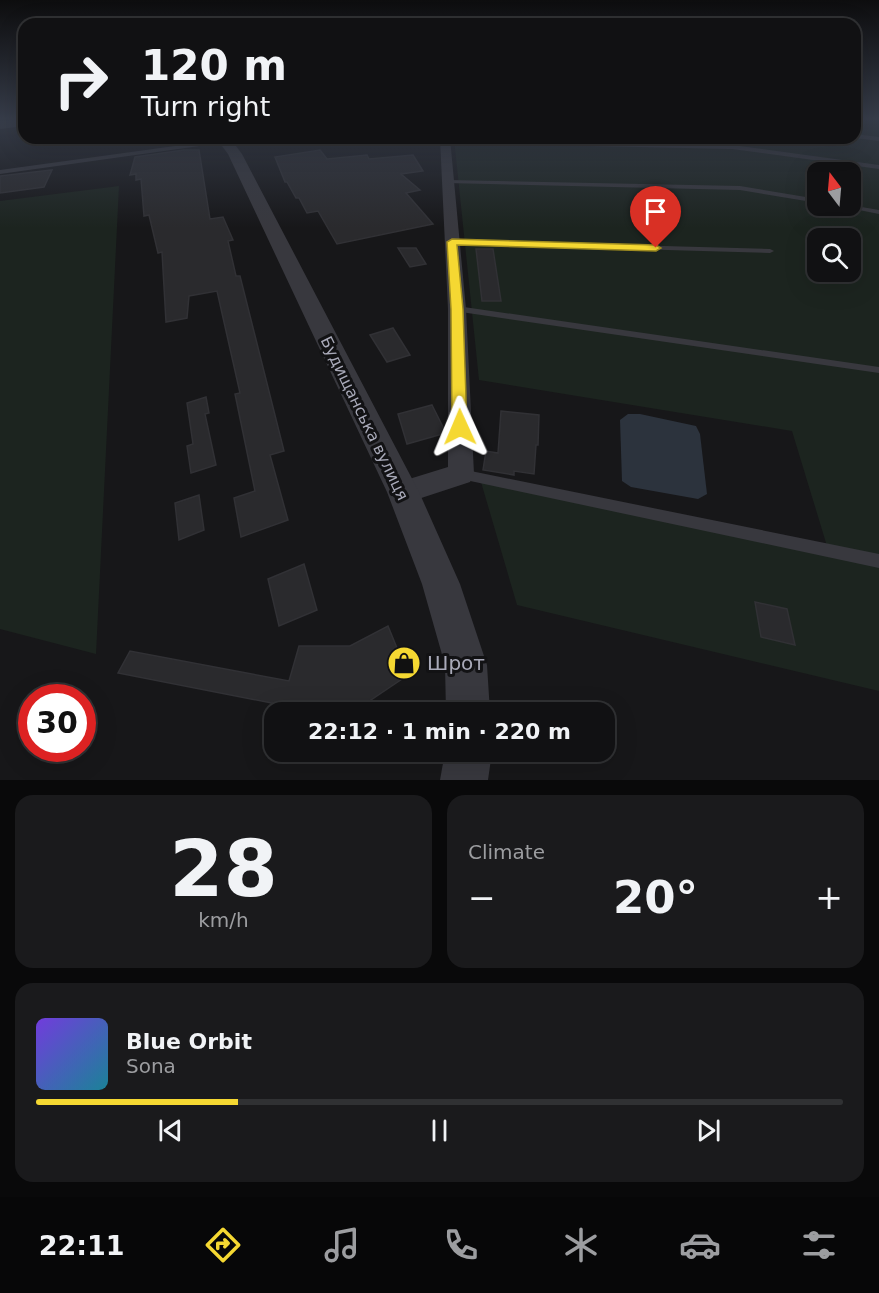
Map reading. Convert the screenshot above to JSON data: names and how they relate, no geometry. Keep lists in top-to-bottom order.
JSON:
{
  "streets": {
    "street": ["Будищанська вулиця"]
  },
  "places": {
    "shop": ["Шрот"]
  },
  "north": "top",
  "page": {
    "turn": ["120 m", "Turn right"],
    "limit": "30",
    "trip": "22:12 · 1 min · 220 m",
    "tile": [
      ["28", "km/h"],
      "Climate"
    ],
    "heat": ["−", "20°", "+"],
    "song": ["Blue Orbit", "Sona"],
    "tabs": "22:11"
  }
}
